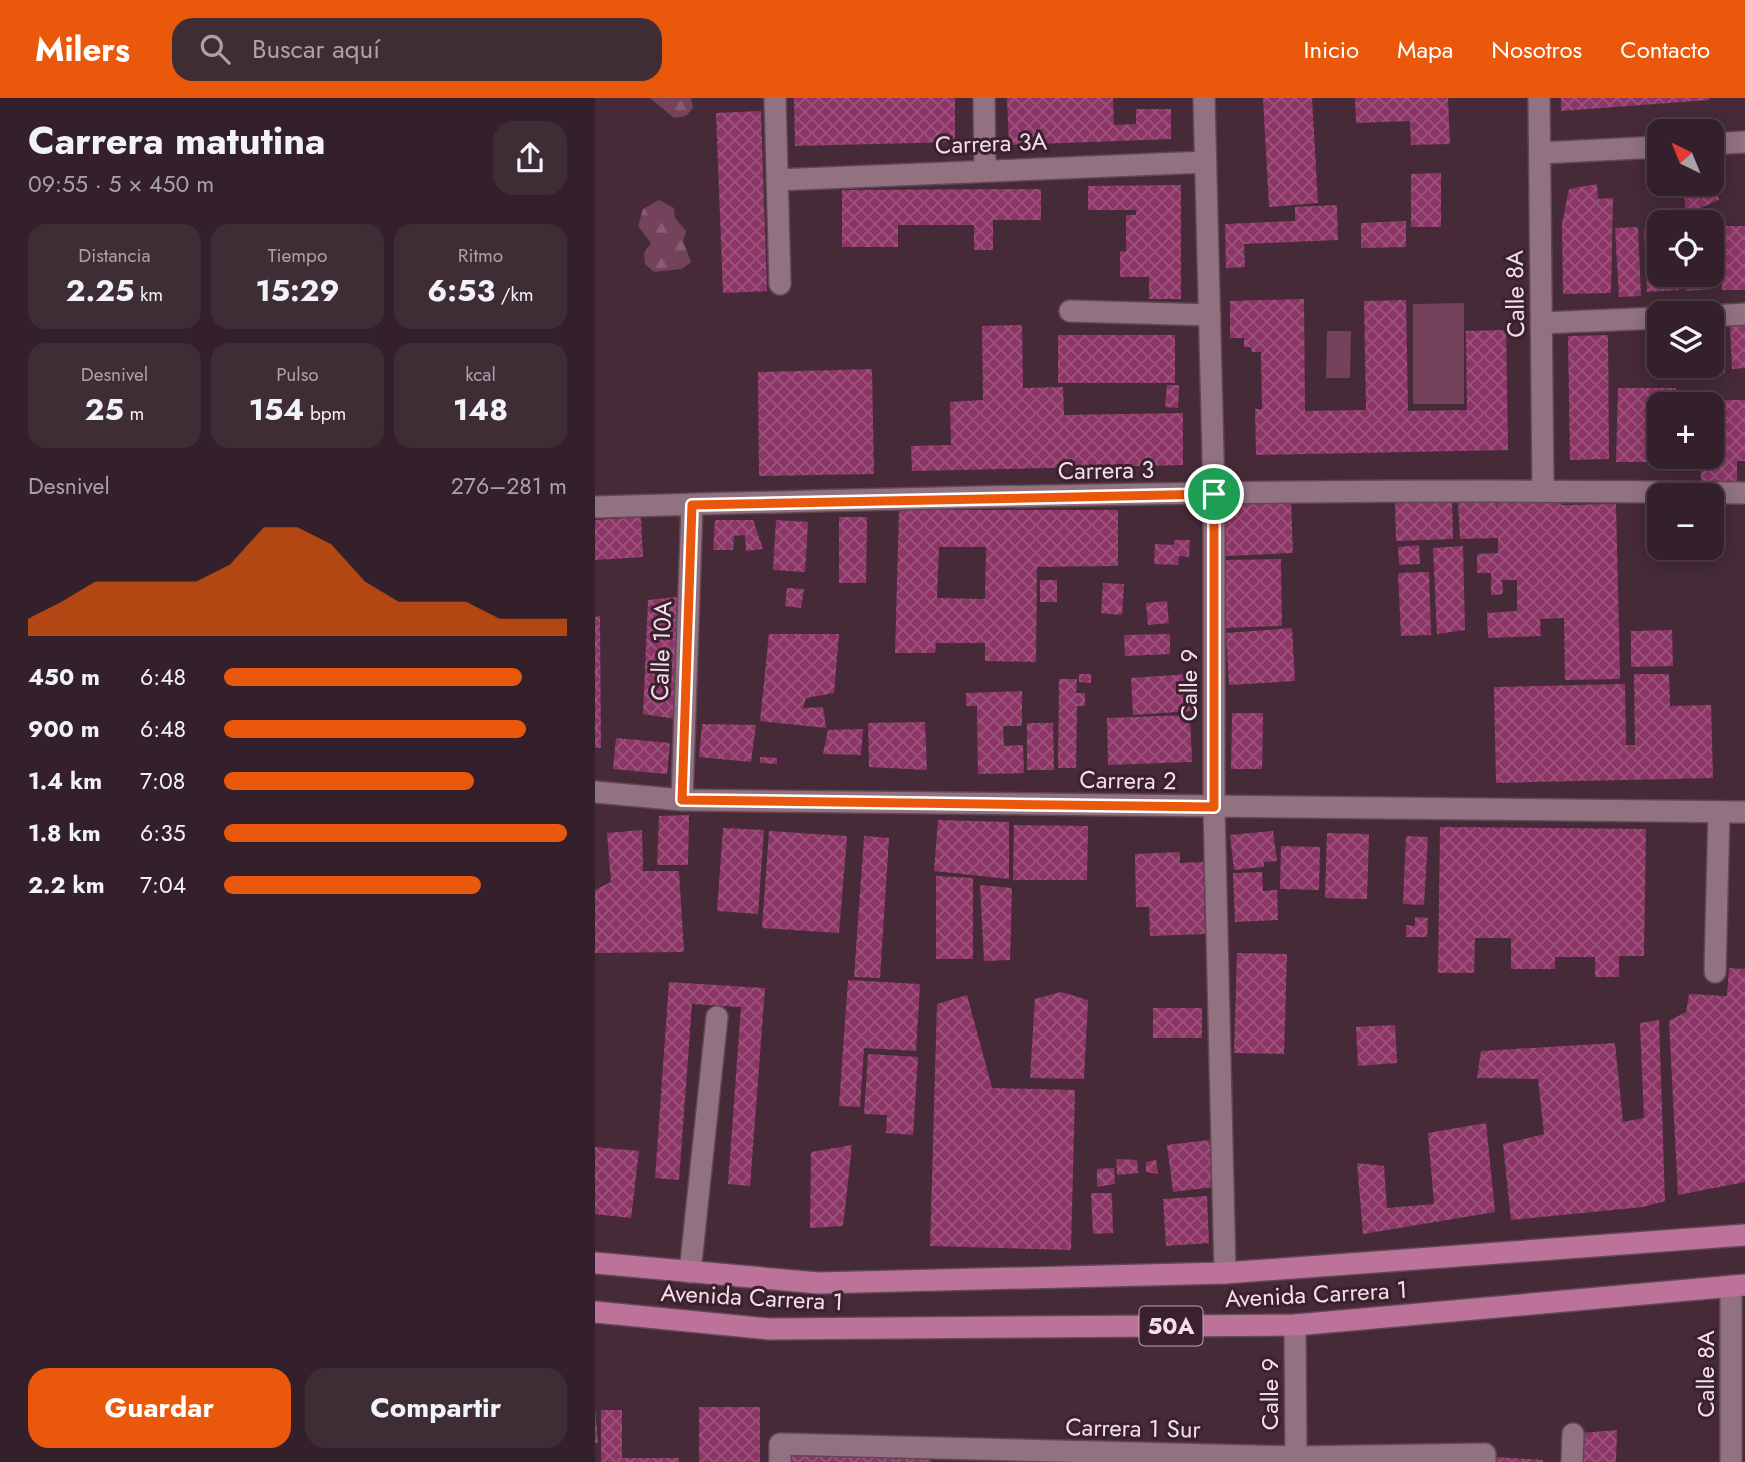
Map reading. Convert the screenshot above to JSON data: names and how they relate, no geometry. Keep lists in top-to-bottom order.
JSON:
{
  "streets": {
    "main road": ["Avenida Carrera 1", "50A"],
    "street": [
      "Carrera 3A",
      "Calle 8A",
      "Carrera 3",
      "Calle 10A",
      "Calle 9",
      "Carrera 2",
      "Carrera 1 Sur"
    ]
  },
  "crossings": [
    ["Carrera 3A", "Calle 9"],
    ["Calle 8A", "Carrera 3"],
    ["Calle 8A", "Avenida Carrera 1"],
    ["Carrera 3", "Calle 10A"],
    ["Carrera 3", "Calle 9"],
    ["Calle 10A", "Carrera 2"],
    ["Calle 9", "Carrera 2"],
    ["Calle 9", "Avenida Carrera 1"],
    ["Calle 9", "Carrera 1 Sur"]
  ],
  "north": "top left",
  "page": {
    "header": "Milers",
    "search": "Buscar aquí",
    "nav": [
      "Inicio",
      "Mapa",
      "Nosotros",
      "Contacto"
    ],
    "heading": ["Carrera matutina", "09:55 · 5 × 450 m"],
    "map_buttons": ["+", "−"],
    "stats": [
      ["Distancia", "2.25 km"],
      ["Tiempo", "15:29"],
      ["Ritmo", "6:53 /km"],
      ["Desnivel", "25 m"],
      ["Pulso", "154 bpm"],
      ["kcal", "148"]
    ],
    "chart": ["Desnivel", "276–281 m"],
    "list": [
      {
        "name": "450 m",
        "note": "6:48"
      },
      {
        "name": "900 m",
        "note": "6:48"
      },
      {
        "name": "1.4 km",
        "note": "7:08"
      },
      {
        "name": "1.8 km",
        "note": "6:35"
      },
      {
        "name": "2.2 km",
        "note": "7:04"
      }
    ],
    "buttons": ["Guardar", "Compartir"]
  }
}
